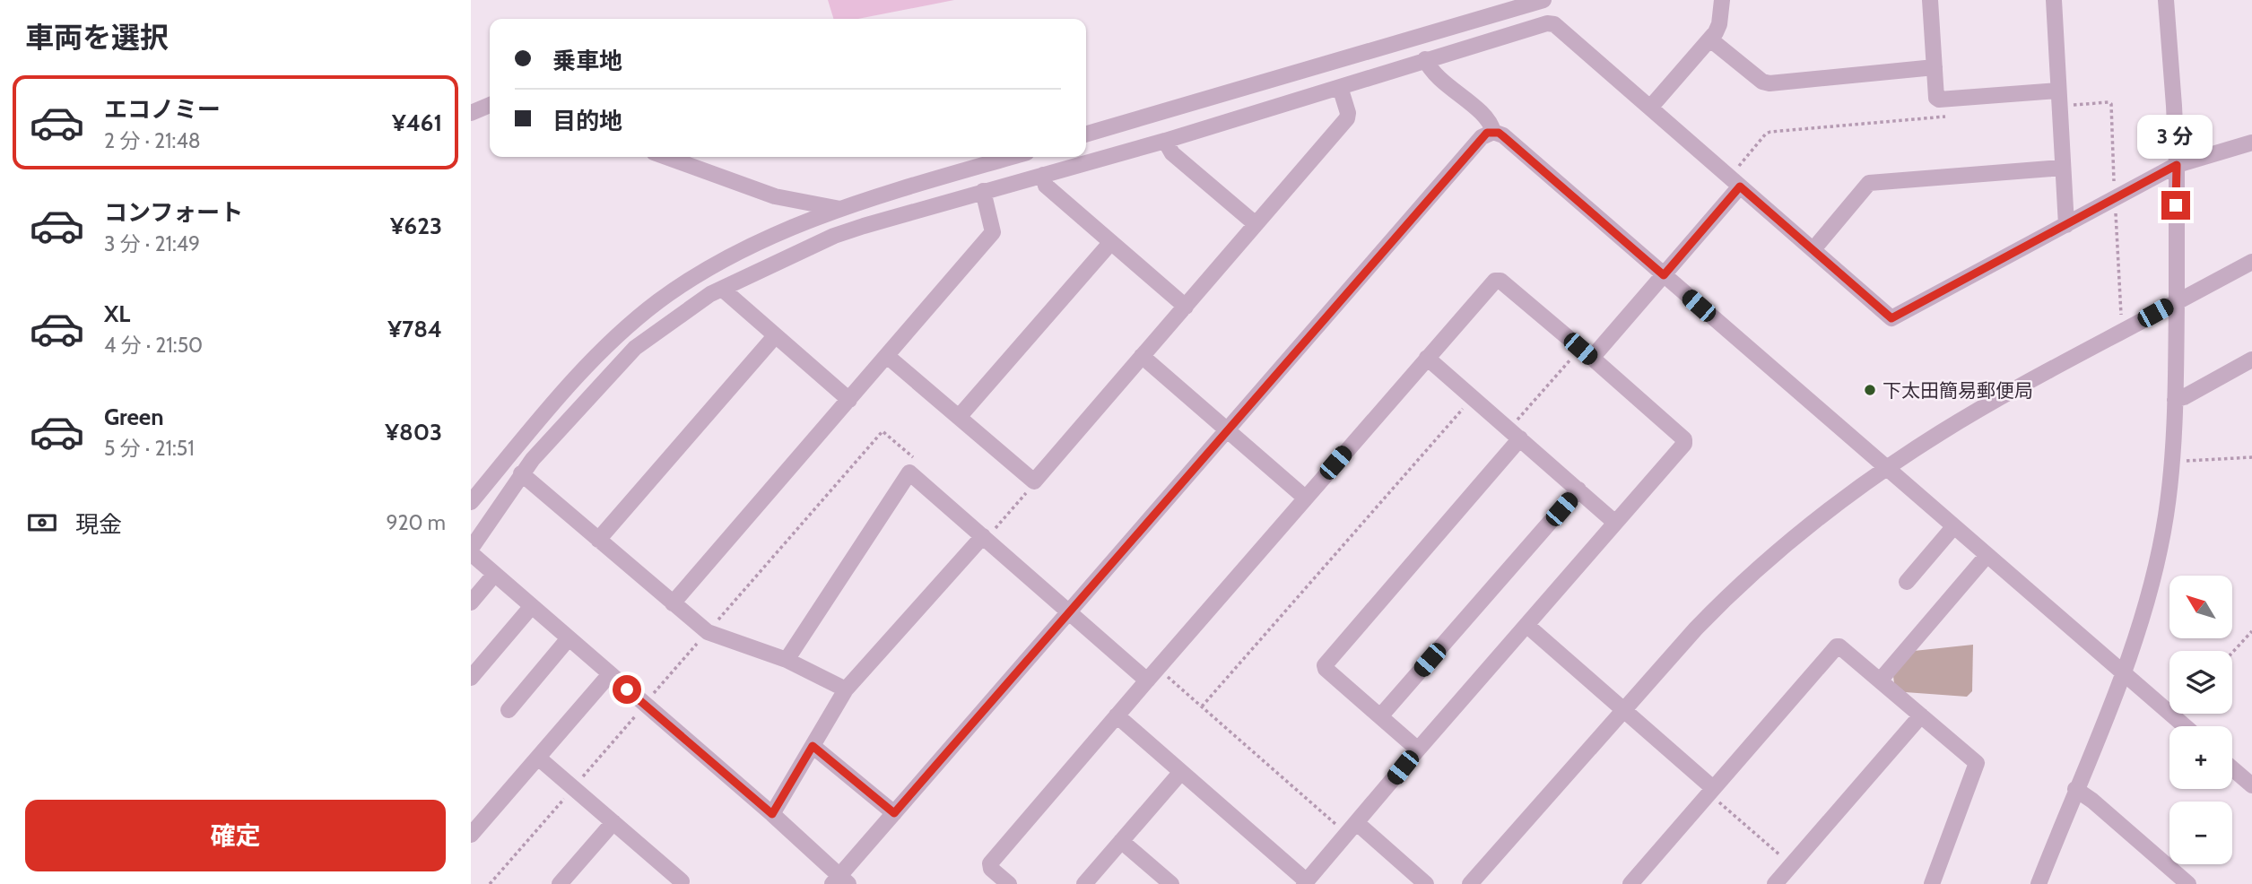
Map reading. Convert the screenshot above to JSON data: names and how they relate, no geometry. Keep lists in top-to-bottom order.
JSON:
{
  "places": ["下太田簡易郵便局"],
  "north": "top left",
  "page": {
    "heading": "車両を選択",
    "banner": ["乗車地", "目的地"],
    "list": [
      {
        "name": "エコノミー",
        "note": "2 分 · 21:48",
        "value": "¥461"
      },
      {
        "name": "コンフォート",
        "note": "3 分 · 21:49",
        "value": "¥623"
      },
      {
        "name": "XL",
        "note": "4 分 · 21:50",
        "value": "¥784"
      },
      {
        "name": "Green",
        "note": "5 分 · 21:51",
        "value": "¥803"
      }
    ],
    "bubble": "3 分",
    "pay": ["現金", "920 m"],
    "map_buttons": ["+", "−"],
    "buttons": "確定"
  }
}
